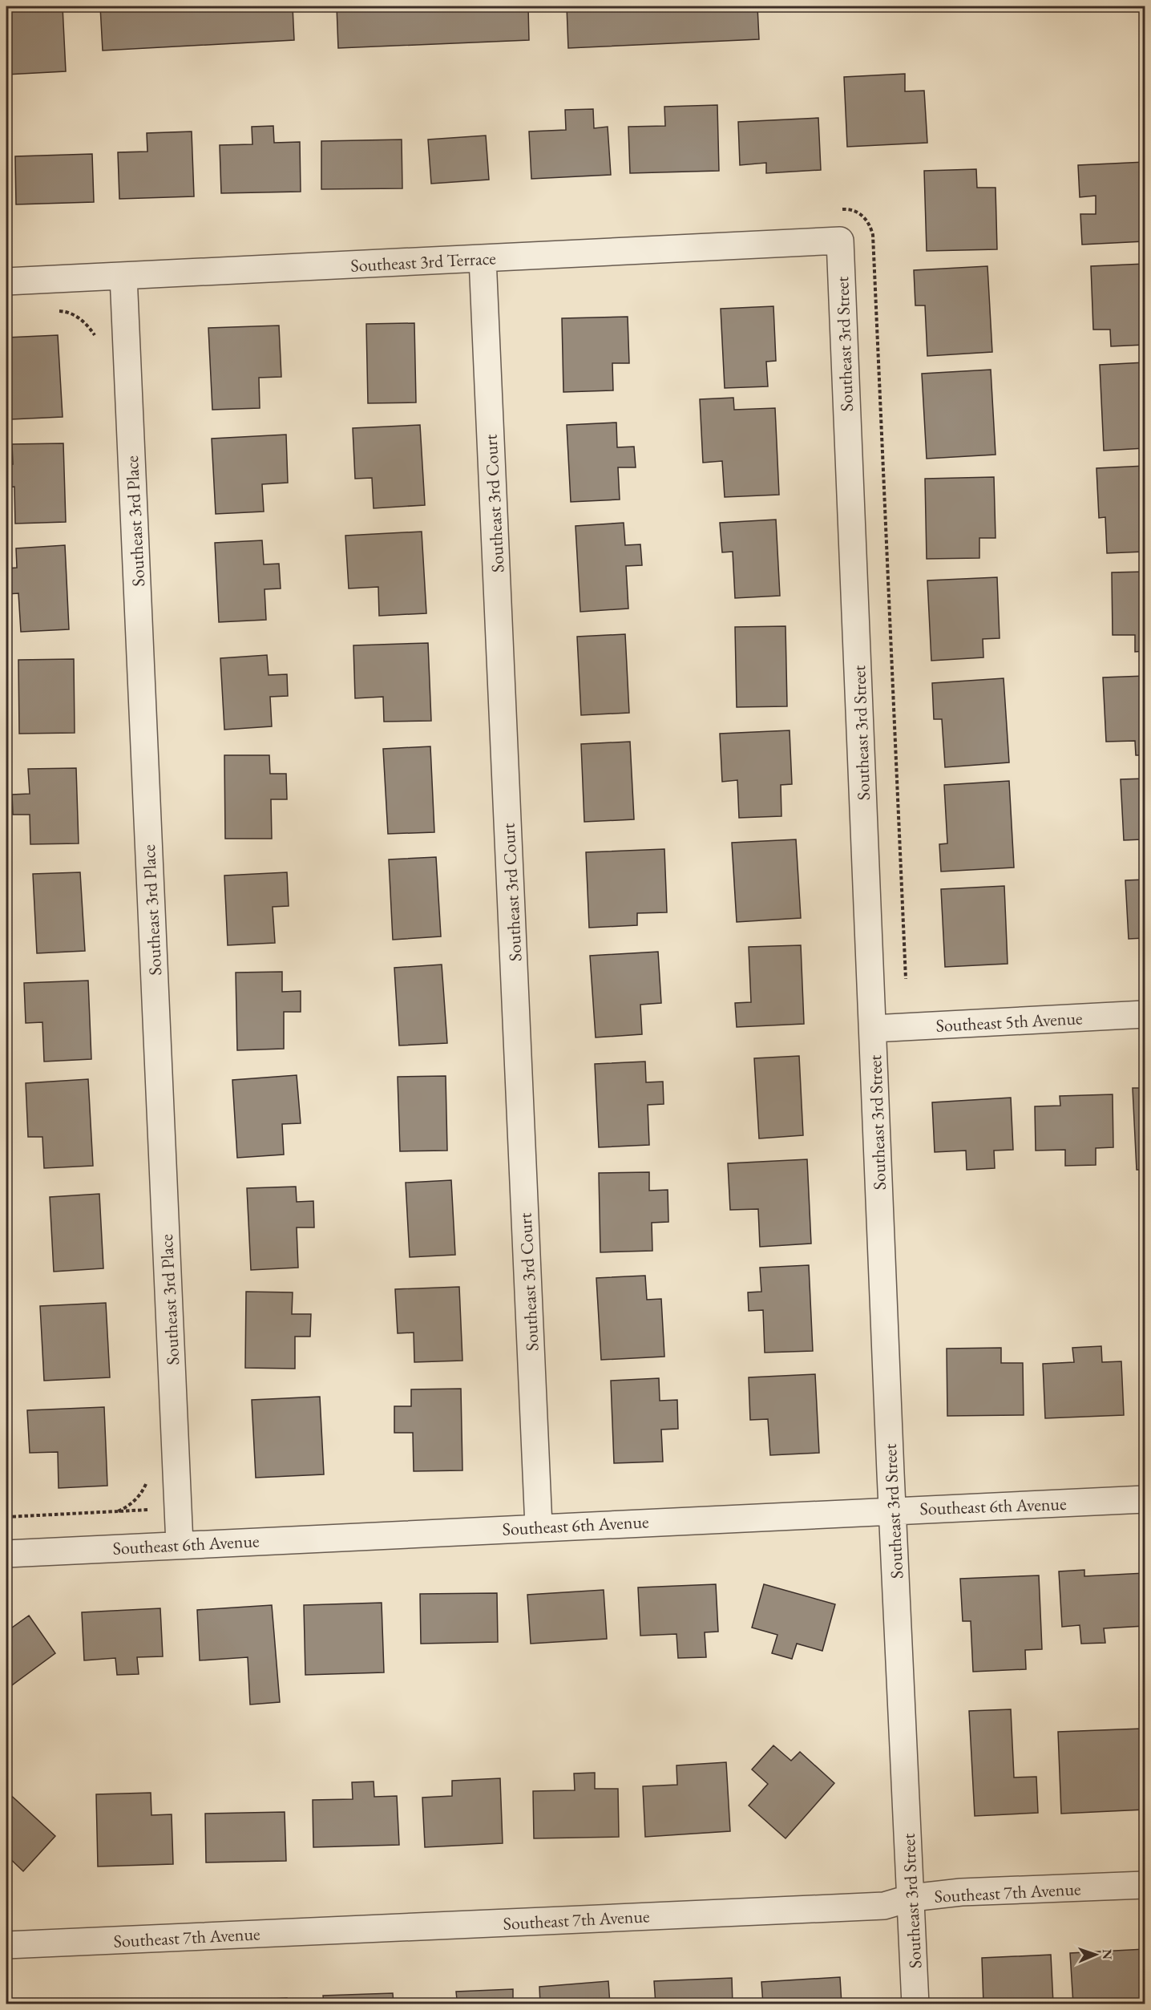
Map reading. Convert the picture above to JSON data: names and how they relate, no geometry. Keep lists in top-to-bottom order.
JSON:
{
  "streets": {
    "street": [
      "Southeast 3rd Terrace",
      "Southeast 3rd Street",
      "Southeast 3rd Court",
      "Southeast 3rd Place",
      "Southeast 5th Avenue",
      "Southeast 6th Avenue",
      "Southeast 7th Avenue"
    ]
  },
  "crossings": [
    ["Southeast 3rd Terrace", "Southeast 3rd Street"],
    ["Southeast 3rd Terrace", "Southeast 3rd Court"],
    ["Southeast 3rd Terrace", "Southeast 3rd Place"],
    ["Southeast 3rd Street", "Southeast 5th Avenue"],
    ["Southeast 3rd Street", "Southeast 6th Avenue"],
    ["Southeast 3rd Street", "Southeast 7th Avenue"],
    ["Southeast 3rd Court", "Southeast 6th Avenue"],
    ["Southeast 3rd Place", "Southeast 6th Avenue"]
  ],
  "north": "right"
}
